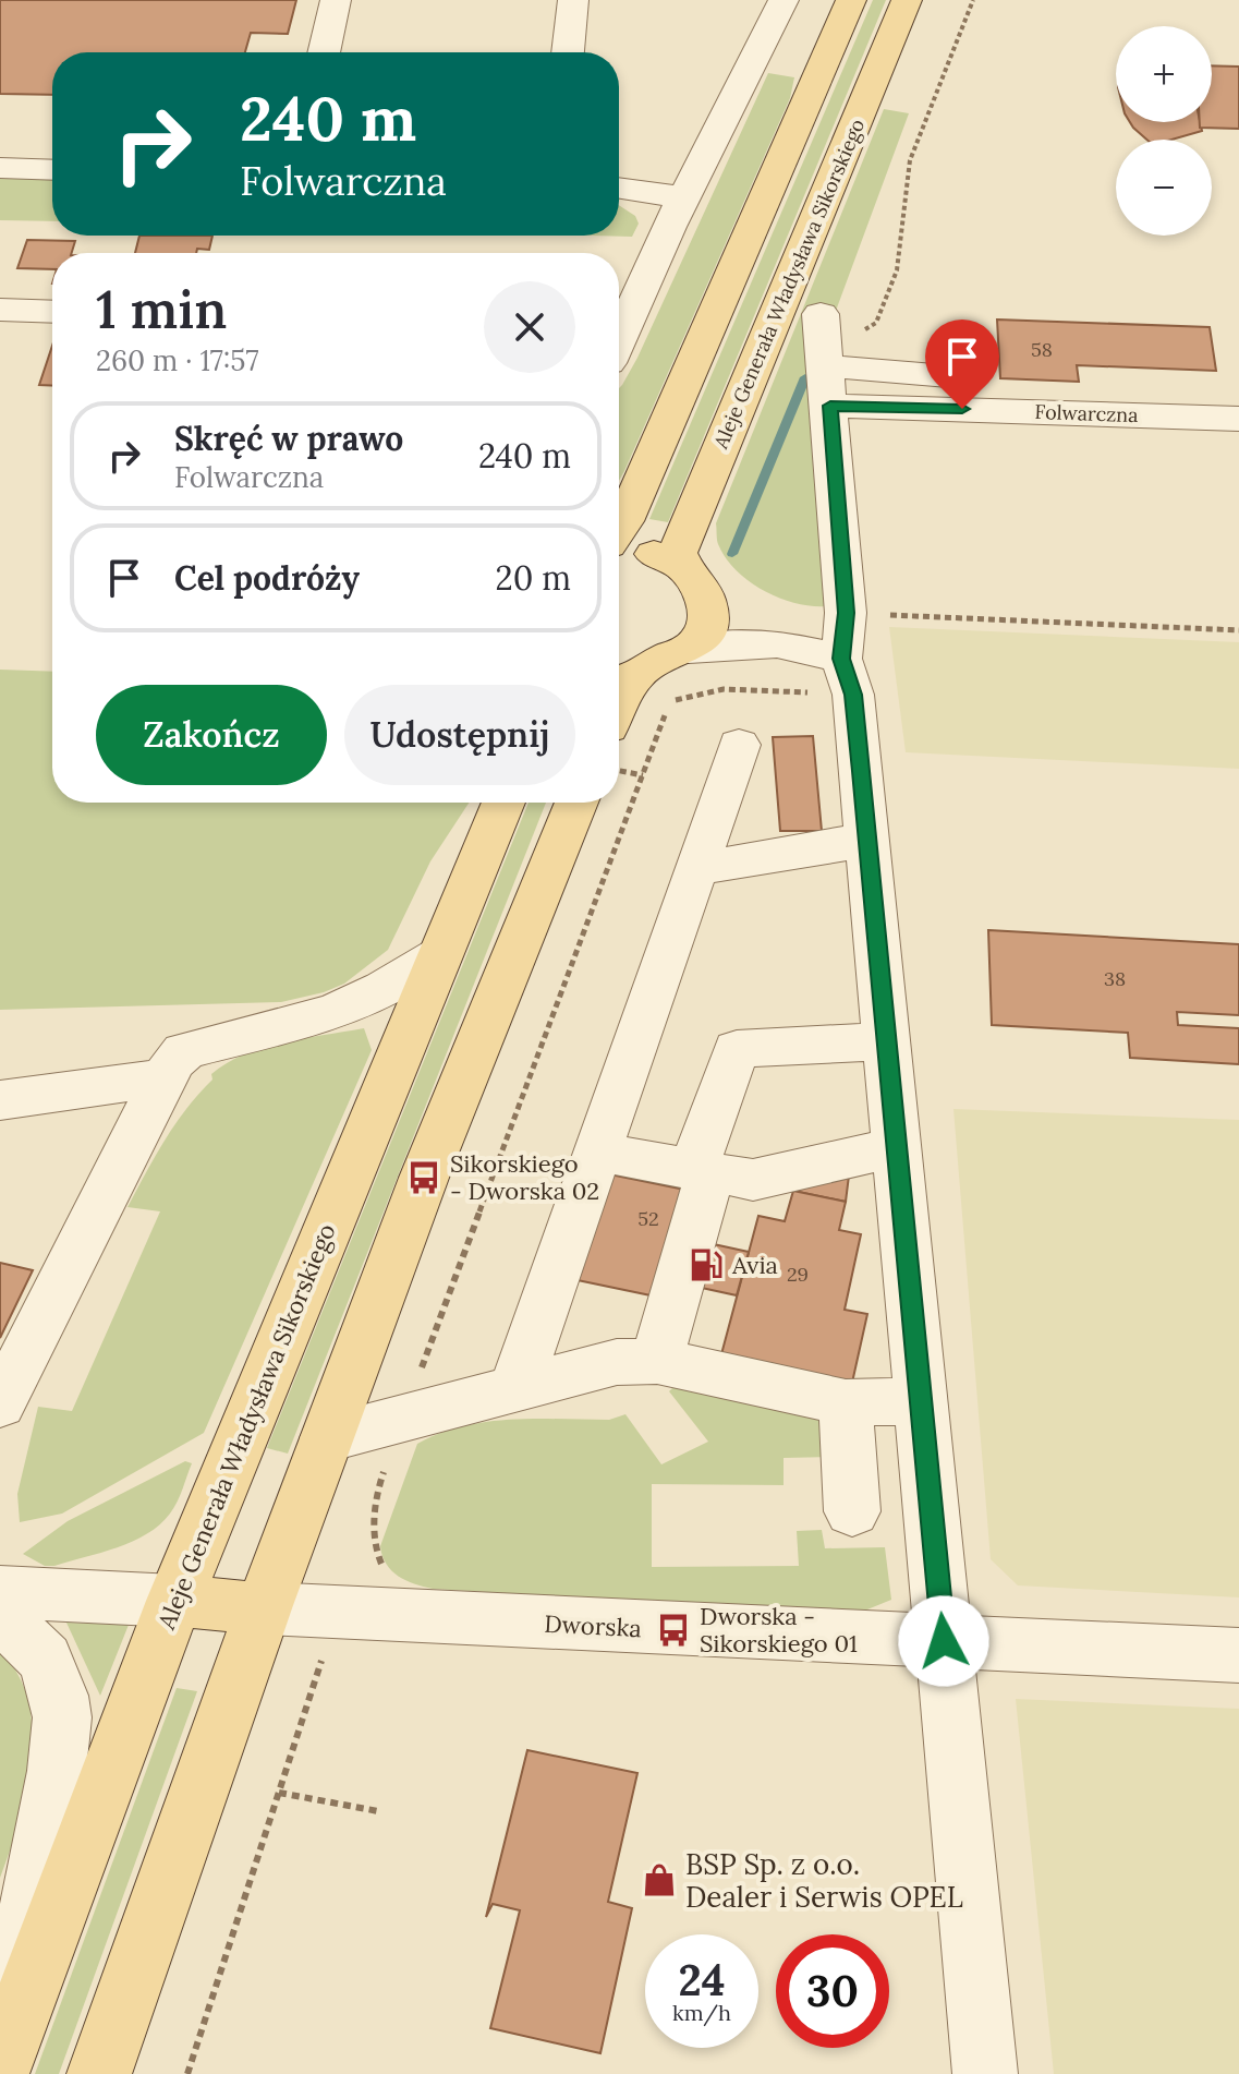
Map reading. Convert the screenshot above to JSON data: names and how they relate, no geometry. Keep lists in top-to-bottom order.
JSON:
{
  "streets": {
    "main road": ["Aleje Generała Władysława Sikorskiego", "Dworska"],
    "street": ["Folwarczna"]
  },
  "crossings": [
    ["Aleje Generała Władysława Sikorskiego", "Dworska"]
  ],
  "places": {
    "bus stop": ["Sikorskiego - Dworska 02", "Dworska - Sikorskiego 01"],
    "fuel station": ["Avia"],
    "shop": ["BSP Sp. z o.o. Dealer i Serwis OPEL"]
  },
  "house_numbers": [
    "58",
    "38",
    "52",
    "29"
  ],
  "page": {
    "map_buttons": ["+", "−"],
    "turn": ["240 m", "Folwarczna"],
    "heading": ["1 min", "260 m · 17:57"],
    "list": [
      {
        "name": "Skręć w prawo",
        "note": "Folwarczna",
        "value": "240 m"
      },
      {
        "name": "Cel podróży",
        "value": "20 m"
      }
    ],
    "buttons": ["Zakończ", "Udostępnij"],
    "speed": "24 km/h",
    "limit": "30"
  }
}
